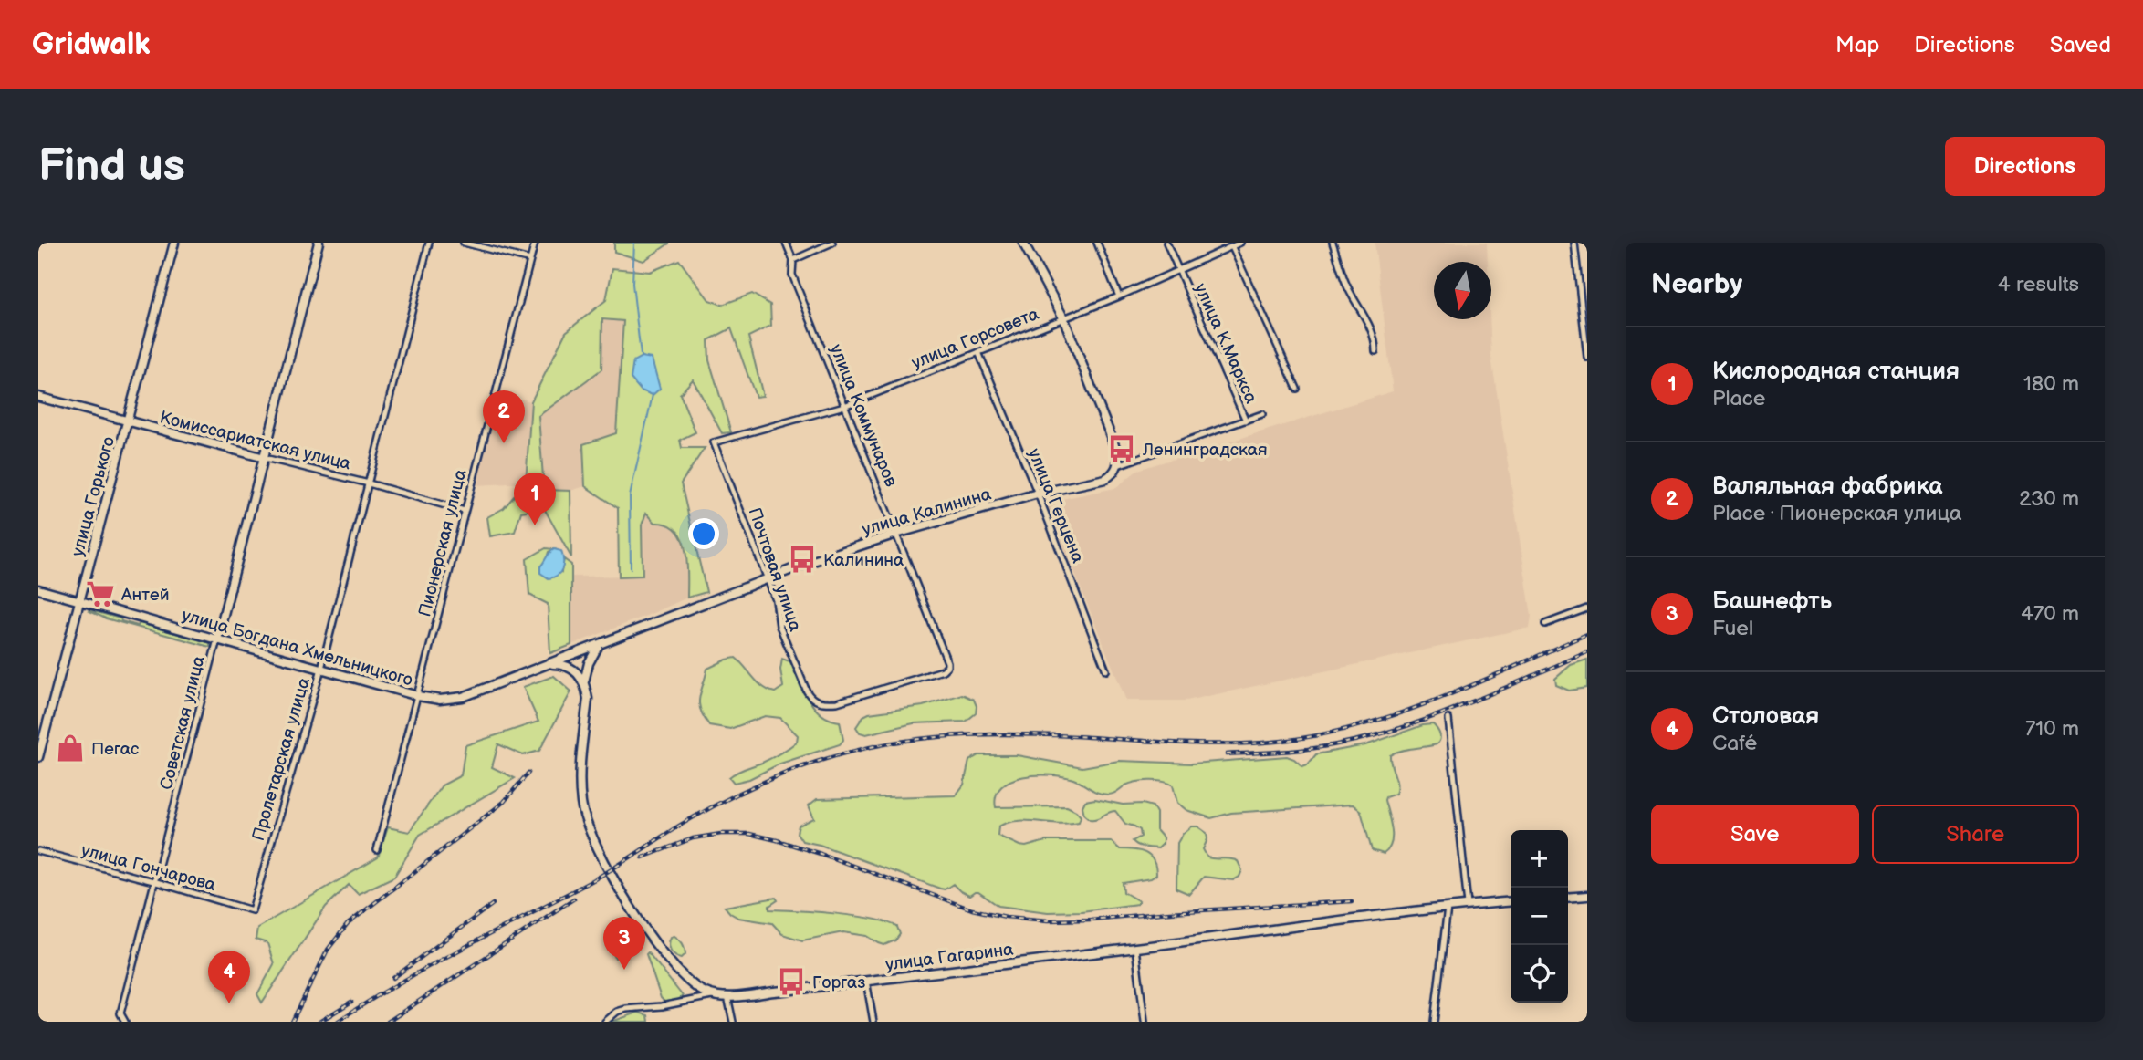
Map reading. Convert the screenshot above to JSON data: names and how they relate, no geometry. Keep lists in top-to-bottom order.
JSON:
{
  "streets": {
    "street": [
      "улица Горсовета",
      "улица К.Маркса",
      "улица Коммунаров",
      "Комиссариатская улица",
      "улица Горького",
      "улица Герцена",
      "улица Калинина",
      "Пионерская улица",
      "Почтовая улица",
      "улица Богдана Хмельницкого",
      "Советская улица",
      "Пролетарская улица",
      "улица Гончарова",
      "улица Гагарина"
    ]
  },
  "crossings": [
    ["улица Горсовета", "улица К.Маркса"],
    ["улица Горсовета", "улица Коммунаров"],
    ["улица Горсовета", "улица Герцена"],
    ["улица Горсовета", "Почтовая улица"],
    ["улица К.Маркса", "улица Калинина"],
    ["улица Коммунаров", "улица Калинина"],
    ["улица Коммунаров", "Почтовая улица"],
    ["Комиссариатская улица", "улица Горького"],
    ["Комиссариатская улица", "Пионерская улица"],
    ["Комиссариатская улица", "Советская улица"],
    ["Комиссариатская улица", "Пролетарская улица"],
    ["улица Горького", "улица Богдана Хмельницкого"],
    ["улица Герцена", "улица Калинина"],
    ["улица Калинина", "Почтовая улица"],
    ["улица Калинина", "улица Богдана Хмельницкого"],
    ["Пионерская улица", "улица Богдана Хмельницкого"],
    ["улица Богдана Хмельницкого", "Советская улица"],
    ["улица Богдана Хмельницкого", "Пролетарская улица"],
    ["Советская улица", "улица Гончарова"],
    ["Пролетарская улица", "улица Гончарова"]
  ],
  "places": {
    "bus stop": ["Ленинградская", "Калинина", "Горгаз"],
    "supermarket": ["Антей"],
    "shop": ["Пегас"]
  },
  "north": "bottom",
  "page": {
    "header": "Gridwalk",
    "nav": ["Map", "Directions", "Saved"],
    "buttons": [
      "Directions",
      ["Save", "Share"]
    ],
    "title": "Find us",
    "heading": ["Nearby", "4 results"],
    "list": [
      {
        "mark": "1",
        "name": "Кислородная станция",
        "note": "Place",
        "value": "180 m"
      },
      {
        "mark": "2",
        "name": "Валяльная фабрика",
        "note": "Place · Пионерская улица",
        "value": "230 m"
      },
      {
        "mark": "3",
        "name": "Башнефть",
        "note": "Fuel",
        "value": "470 m"
      },
      {
        "mark": "4",
        "name": "Столовая",
        "note": "Café",
        "value": "710 m"
      }
    ],
    "pins": [
      "2",
      "1",
      "3",
      "4"
    ],
    "map_buttons": ["+", "−"]
  }
}
